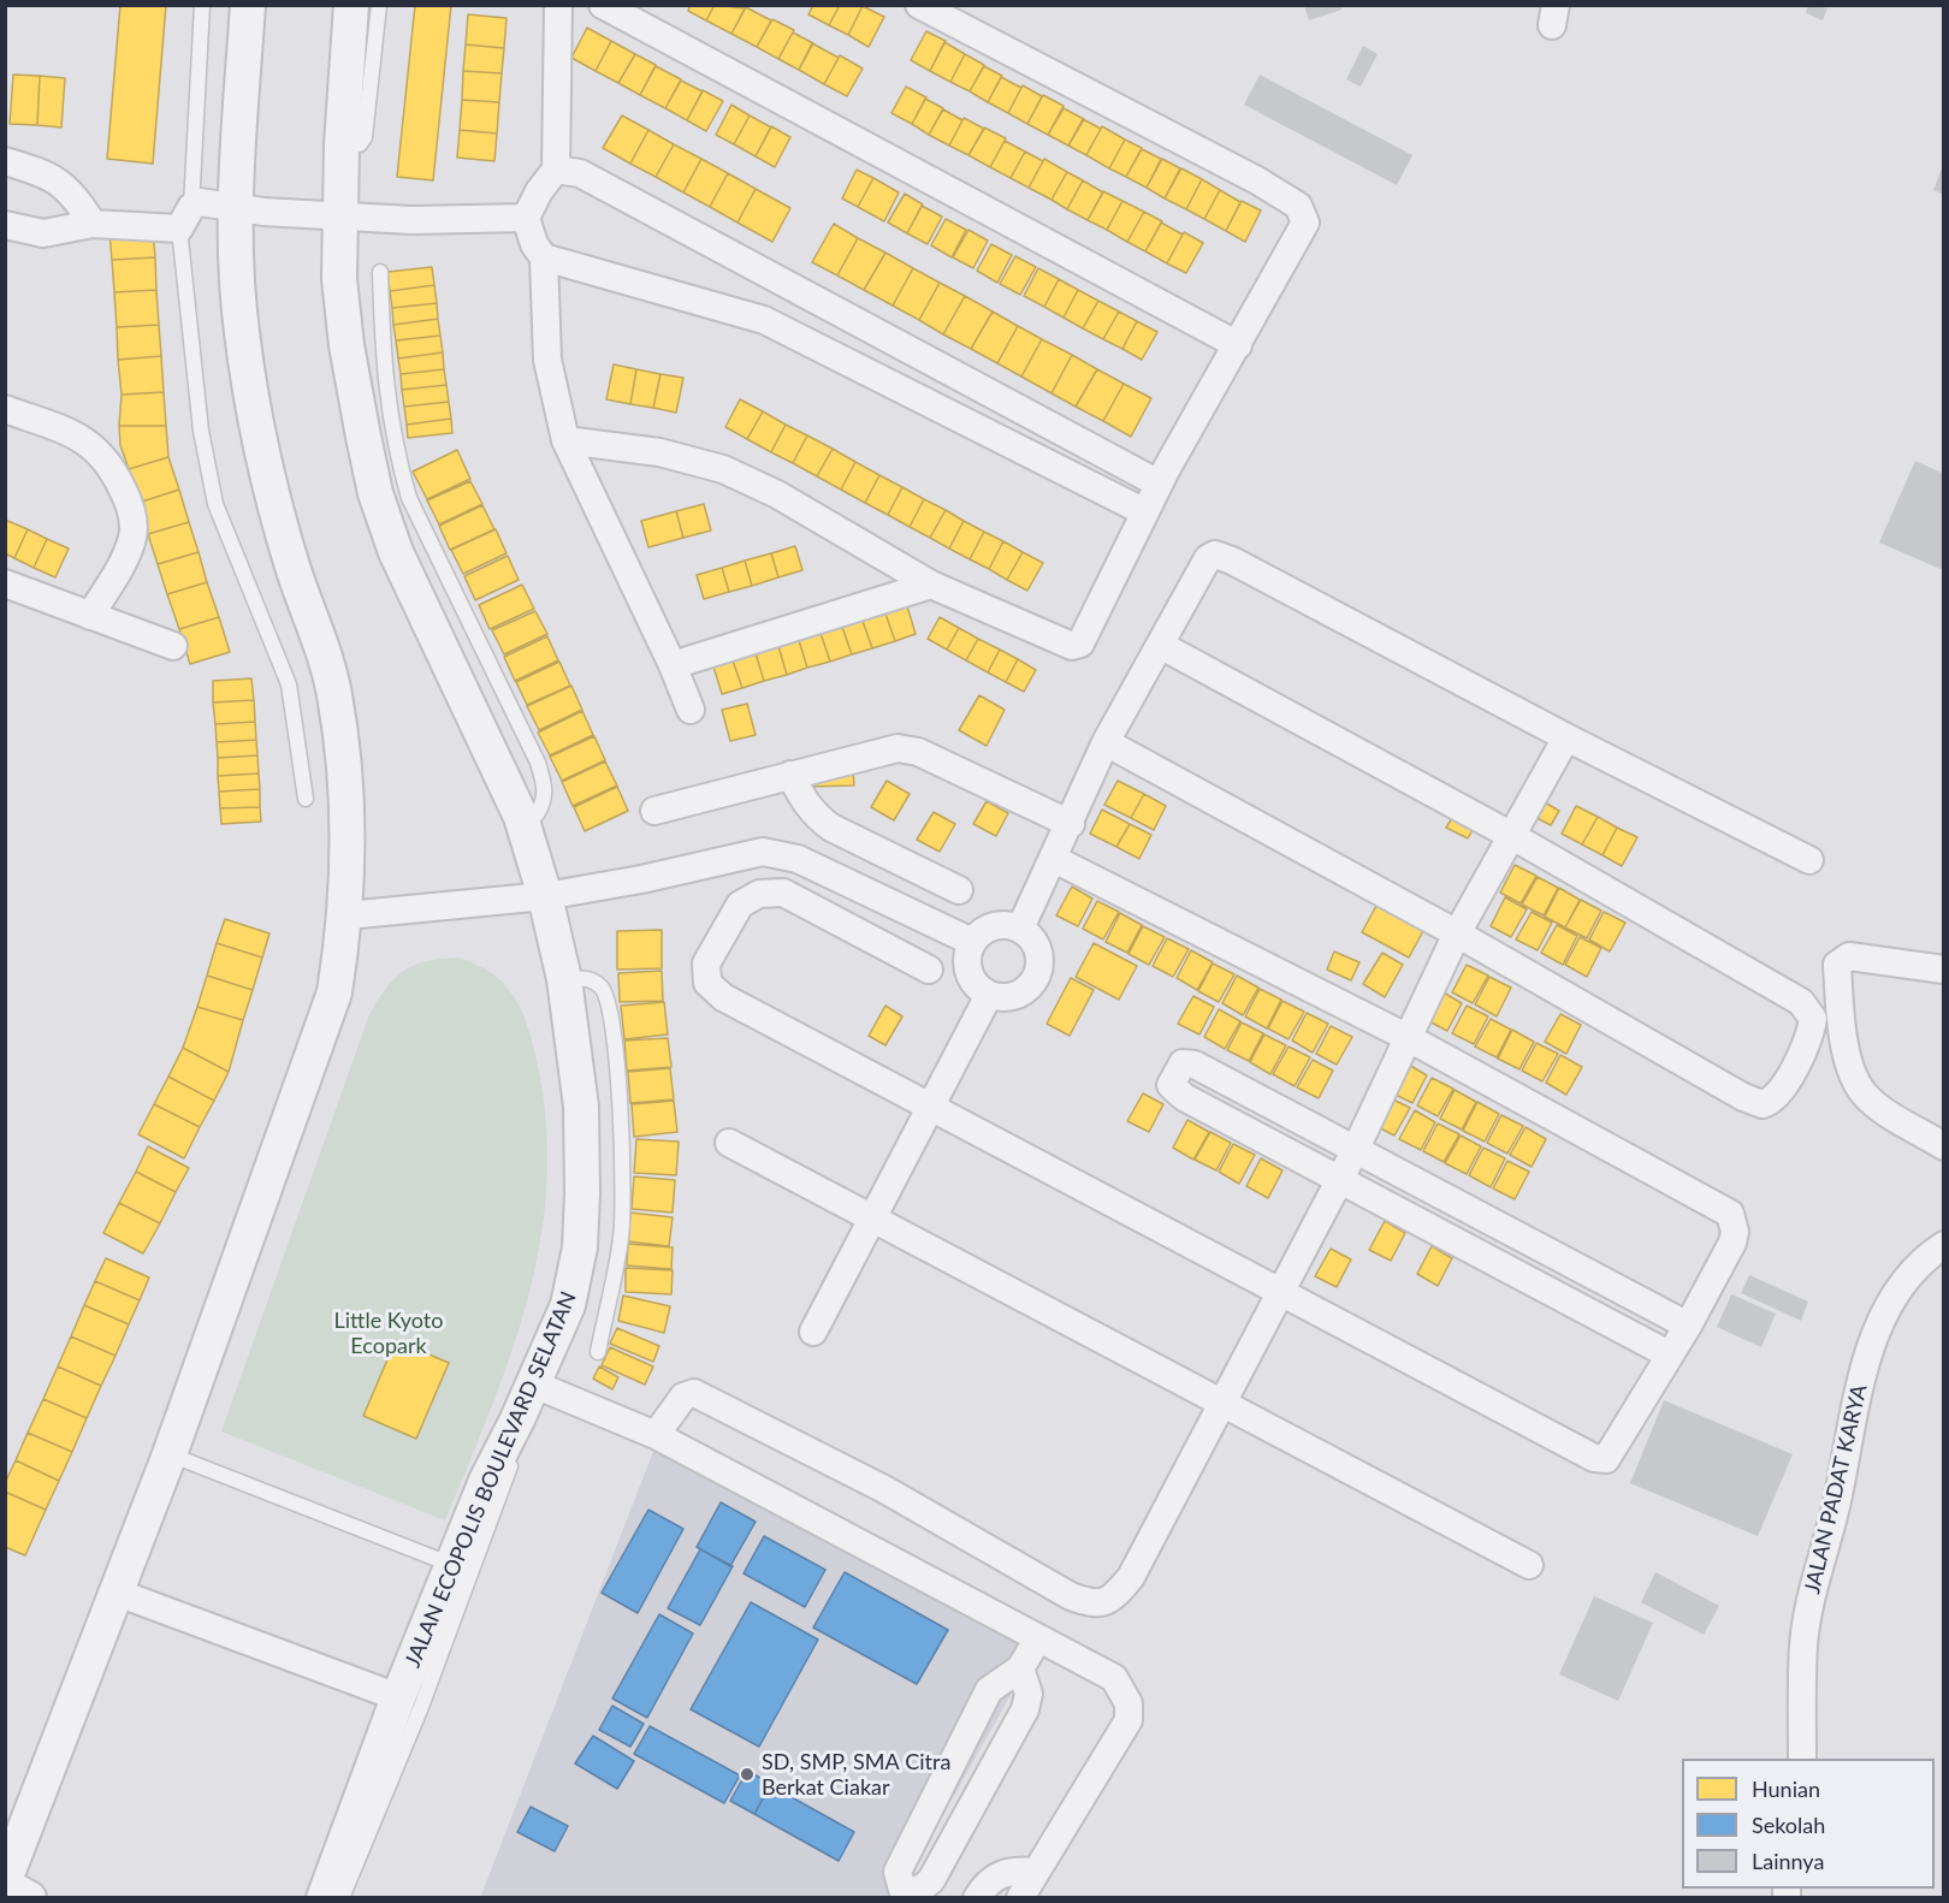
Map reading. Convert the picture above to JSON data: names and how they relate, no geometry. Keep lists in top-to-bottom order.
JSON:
{
  "streets": {
    "street": ["JALAN ECOPOLIS BOULEVARD SELATAN", "JALAN PADAT KARYA"]
  },
  "parks": ["Little Kyoto Ecopark"],
  "places": ["SD, SMP, SMA Citra Berkat Ciakar"],
  "legend": ["Hunian", "Sekolah", "Lainnya"]
}
